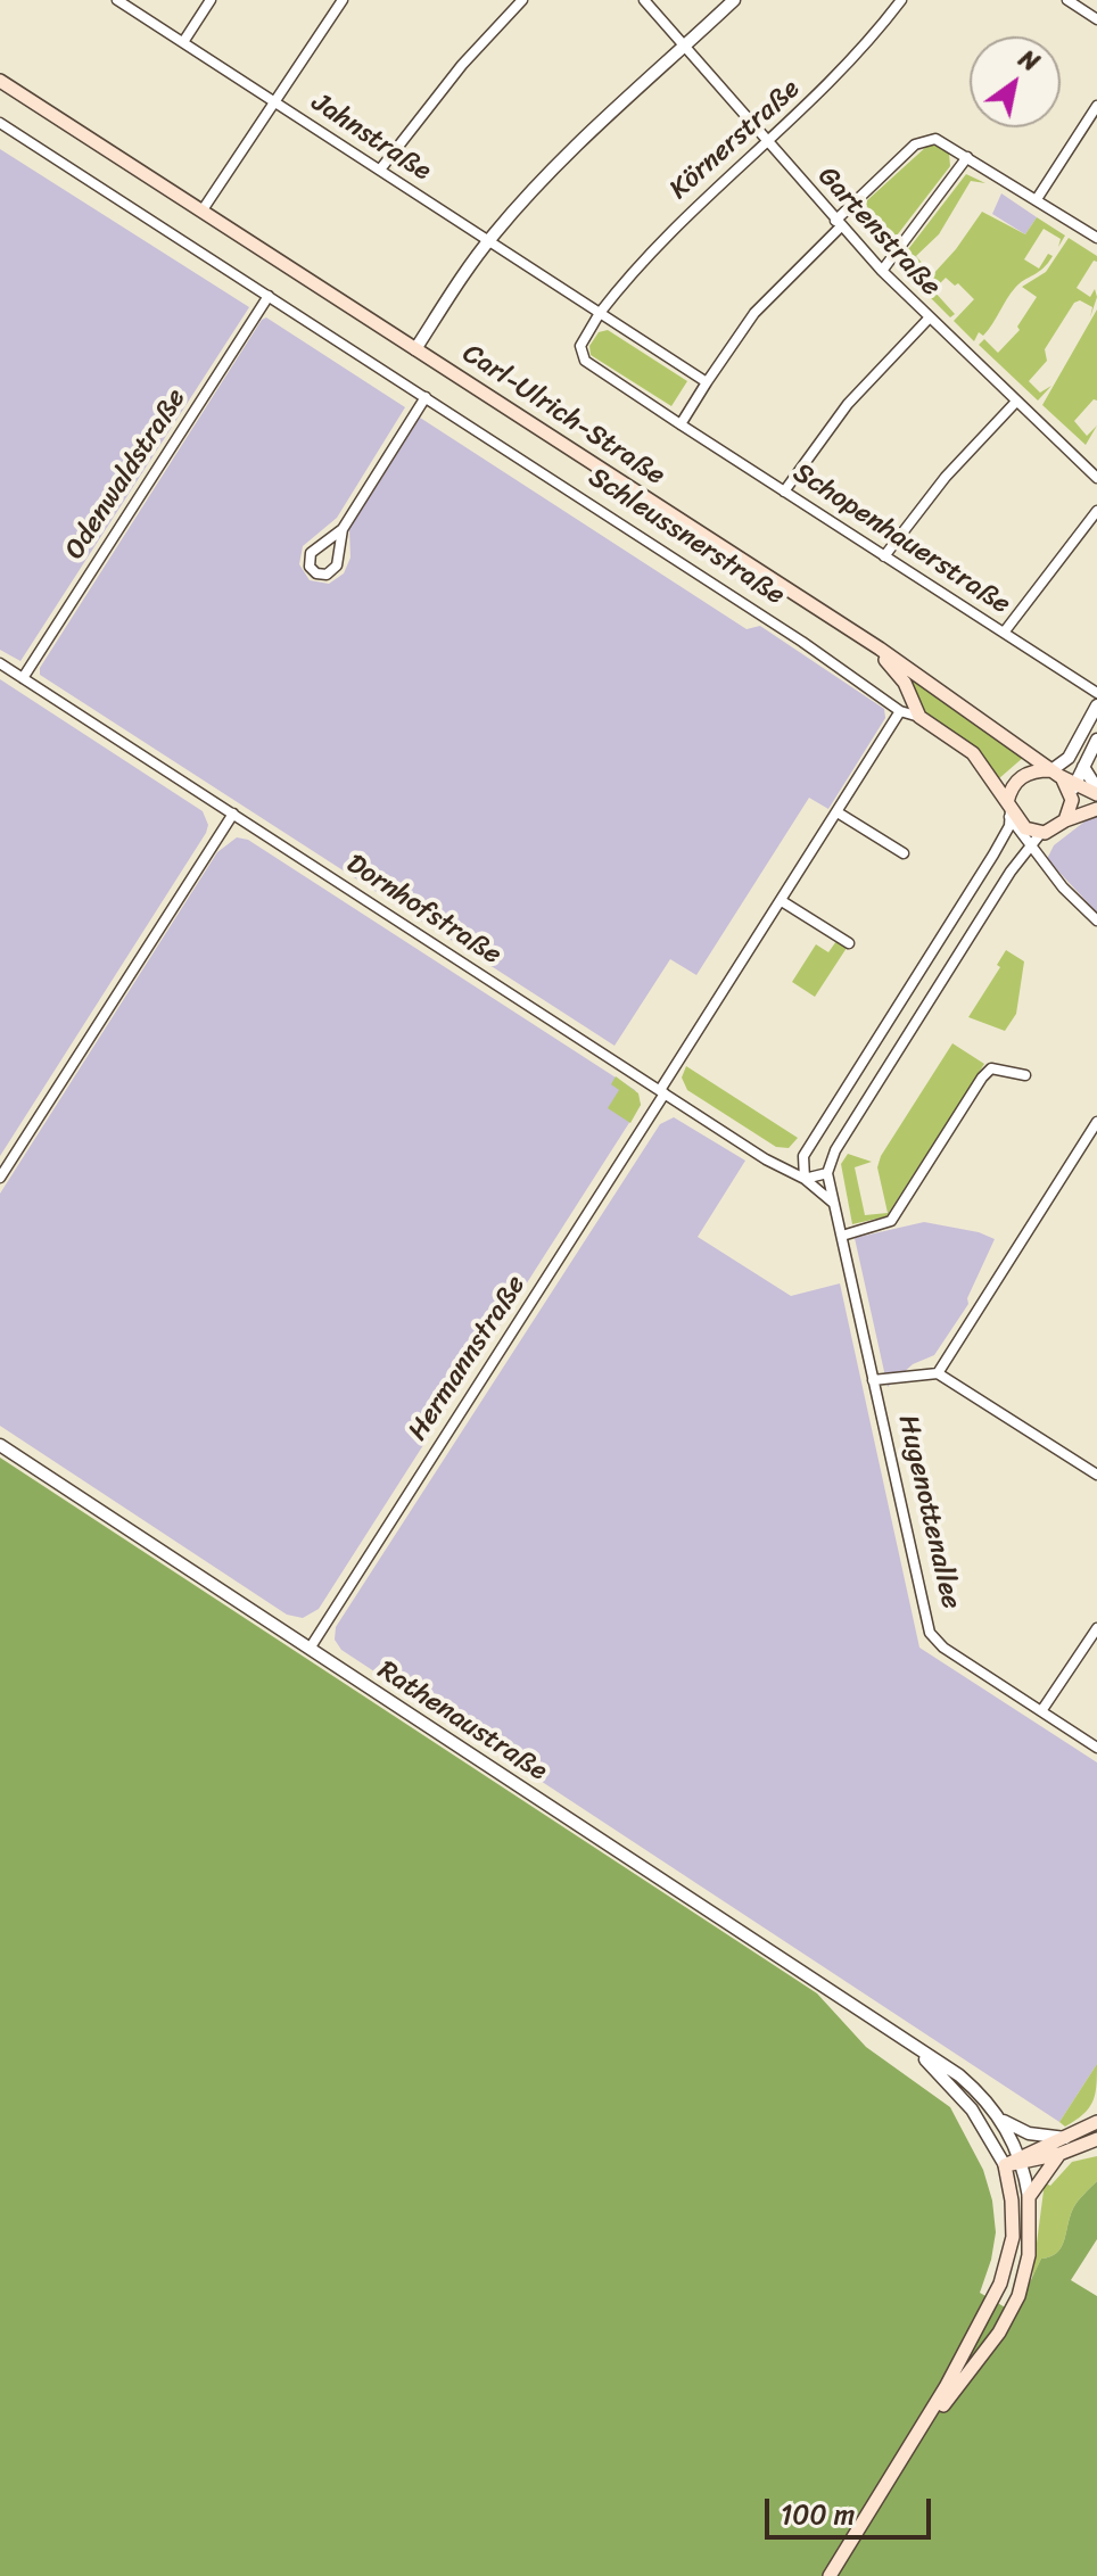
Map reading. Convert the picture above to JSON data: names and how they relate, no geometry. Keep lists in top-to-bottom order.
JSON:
{
  "streets": {
    "main road": ["Carl-Ulrich-Straße", "Schleussnerstraße"],
    "street": [
      "Jahnstraße",
      "Körnerstraße",
      "Gartenstraße",
      "Odenwaldstraße",
      "Schopenhauerstraße",
      "Dornhofstraße",
      "Hermannstraße",
      "Hugenottenallee",
      "Rathenaustraße"
    ]
  },
  "crossings": [
    ["Jahnstraße", "Körnerstraße"],
    ["Körnerstraße", "Gartenstraße"],
    ["Körnerstraße", "Schopenhauerstraße"],
    ["Carl-Ulrich-Straße", "Schleussnerstraße"],
    ["Odenwaldstraße", "Schleussnerstraße"],
    ["Odenwaldstraße", "Dornhofstraße"],
    ["Schleussnerstraße", "Hermannstraße"],
    ["Dornhofstraße", "Hermannstraße"],
    ["Hermannstraße", "Rathenaustraße"]
  ],
  "scale_bar": "100 m",
  "north": "top right"
}
